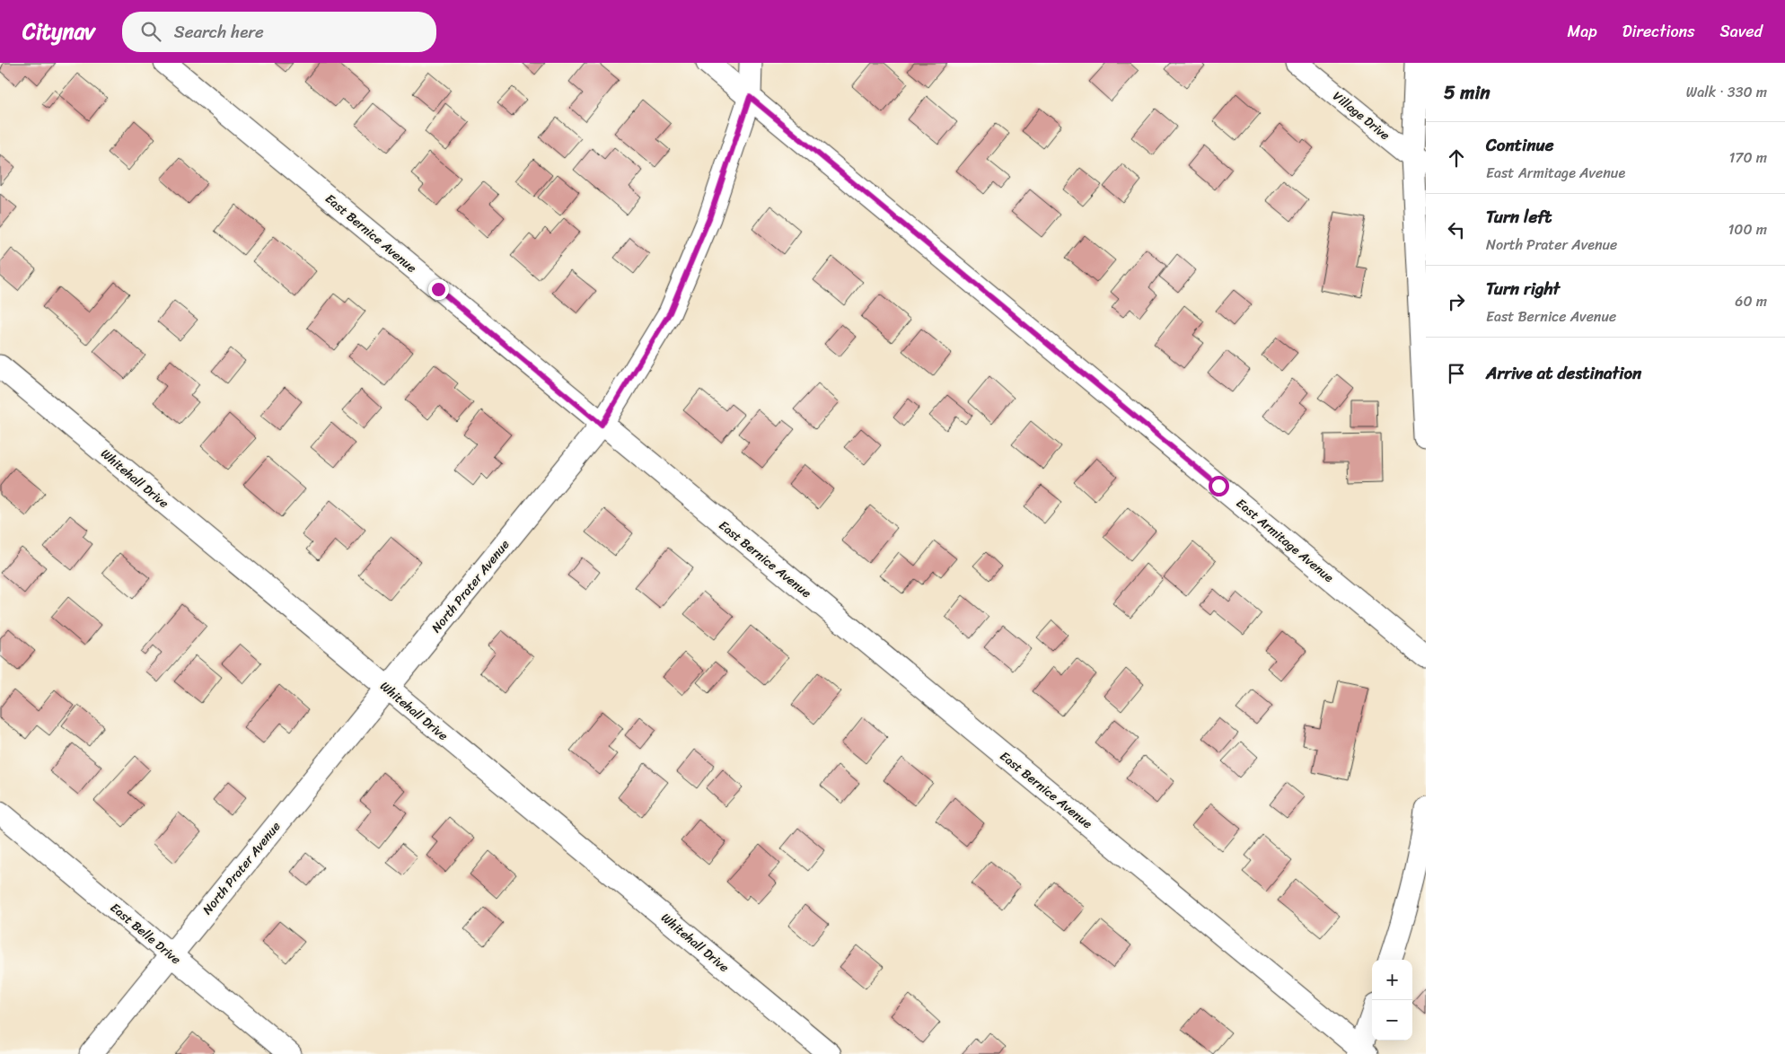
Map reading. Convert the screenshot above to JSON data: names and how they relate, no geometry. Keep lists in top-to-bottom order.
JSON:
{
  "streets": {
    "street": [
      "Village Drive",
      "East Bernice Avenue",
      "Whitehall Drive",
      "East Armitage Avenue",
      "North Prater Avenue",
      "East Belle Drive"
    ]
  },
  "crossings": [
    ["East Bernice Avenue", "North Prater Avenue"],
    ["Whitehall Drive", "North Prater Avenue"],
    ["East Armitage Avenue", "North Prater Avenue"],
    ["North Prater Avenue", "East Belle Drive"]
  ],
  "page": {
    "header": "Citynav",
    "search": "Search here",
    "nav": ["Map", "Directions", "Saved"],
    "heading": ["5 min", "Walk · 330 m"],
    "list": [
      ["Continue", "East Armitage Avenue", "170 m"],
      ["Turn left", "North Prater Avenue", "100 m"],
      ["Turn right", "East Bernice Avenue", "60 m"],
      "Arrive at destination"
    ],
    "map_buttons": ["+", "−"]
  }
}
